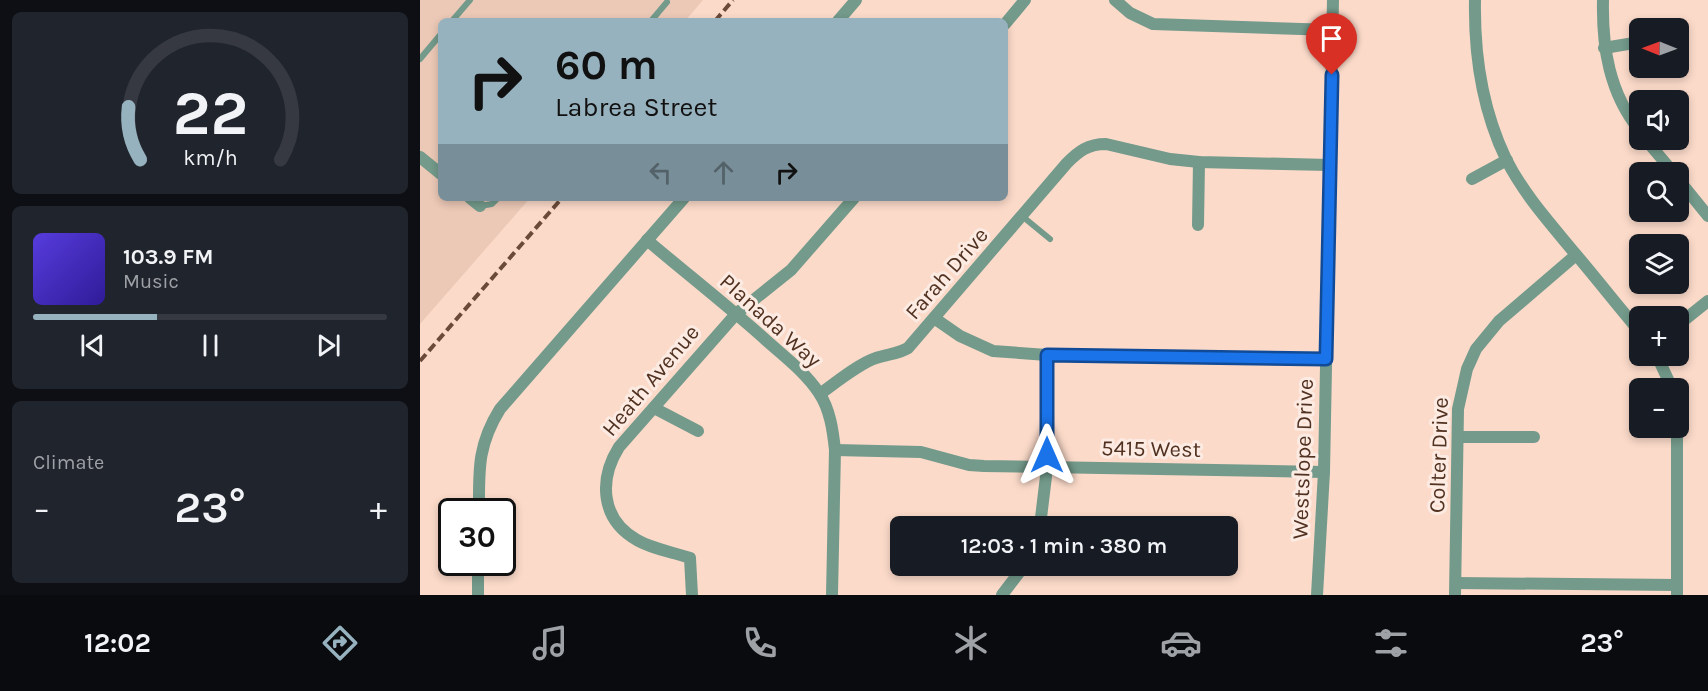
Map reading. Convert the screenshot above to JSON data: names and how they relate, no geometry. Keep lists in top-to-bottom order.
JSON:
{
  "streets": {
    "street": [
      "Farah Drive",
      "Planada Way",
      "Heath Avenue",
      "5415 West",
      "Colter Drive",
      "Westslope Drive"
    ]
  },
  "crossings": [
    ["Farah Drive", "Planada Way"],
    ["Farah Drive", "Westslope Drive"],
    ["Planada Way", "Heath Avenue"],
    ["Planada Way", "5415 West"],
    ["5415 West", "Westslope Drive"]
  ],
  "north": "left",
  "page": {
    "map_buttons": ["+", "−"],
    "turn": ["60 m", "Labrea Street"],
    "song": ["103.9 FM", "Music"],
    "tile": "Climate",
    "heat": ["−", "23°", "+"],
    "limit": "30",
    "trip": "12:03 · 1 min · 380 m",
    "tabs": ["12:02", "23°"],
    "gauge": ["22", "km/h"]
  }
}
